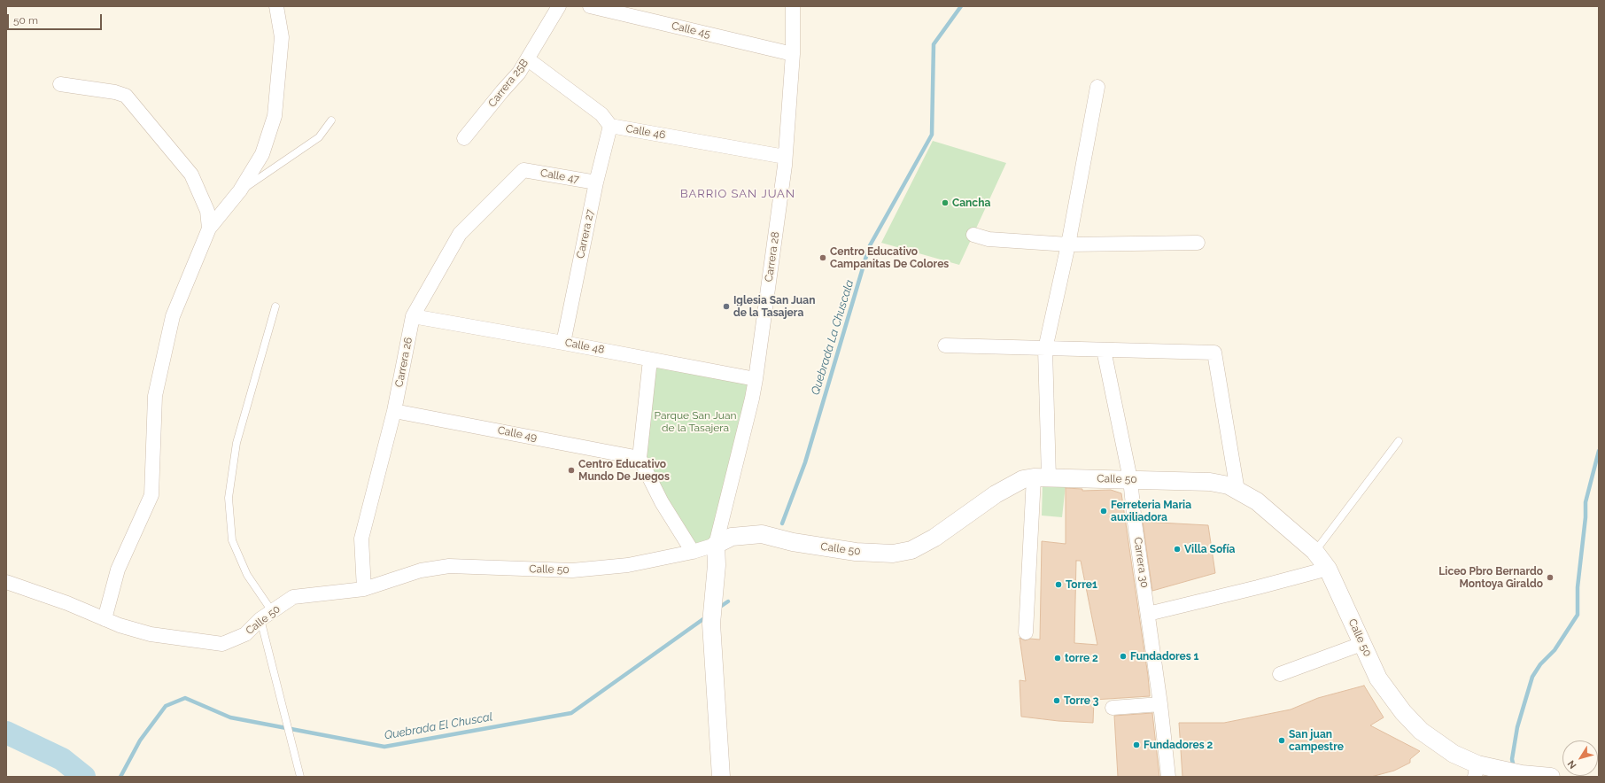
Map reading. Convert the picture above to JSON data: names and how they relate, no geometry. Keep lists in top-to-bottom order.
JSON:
{
  "streets": {
    "street": [
      "Calle 45",
      "Carrera 25B",
      "Calle 46",
      "Calle 47",
      "Carrera 27",
      "Carrera 28",
      "Calle 48",
      "Carrera 26",
      "Calle 49",
      "Calle 50",
      "Carrera 30"
    ]
  },
  "crossings": [
    ["Calle 45", "Carrera 28"],
    ["Calle 46", "Carrera 27"],
    ["Calle 46", "Carrera 28"],
    ["Calle 47", "Carrera 27"],
    ["Calle 47", "Carrera 26"],
    ["Carrera 27", "Calle 48"],
    ["Carrera 28", "Calle 48"],
    ["Carrera 28", "Calle 50"],
    ["Calle 48", "Carrera 26"],
    ["Carrera 26", "Calle 49"],
    ["Carrera 26", "Calle 50"],
    ["Calle 50", "Carrera 30"]
  ],
  "districts": ["BARRIO SAN JUAN"],
  "water": ["Quebrada La Chuscala", "Quebrada El Chuscal"],
  "parks": ["Parque San Juan de la Tasajera"],
  "places": [
    "Cancha",
    "Centro Educativo Campanitas De Colores",
    "Iglesia San Juan de la Tasajera",
    "Centro Educativo Mundo De Juegos",
    "Ferreteria Maria auxiliadora",
    "Villa Sofía",
    "Liceo Pbro Bernardo Montoya Giraldo",
    "Torre1",
    "Fundadores 1",
    "torre 2",
    "Torre 3",
    "San juan campestre",
    "Fundadores 2"
  ],
  "scale_bar": "50 m",
  "north": "bottom left"
}
